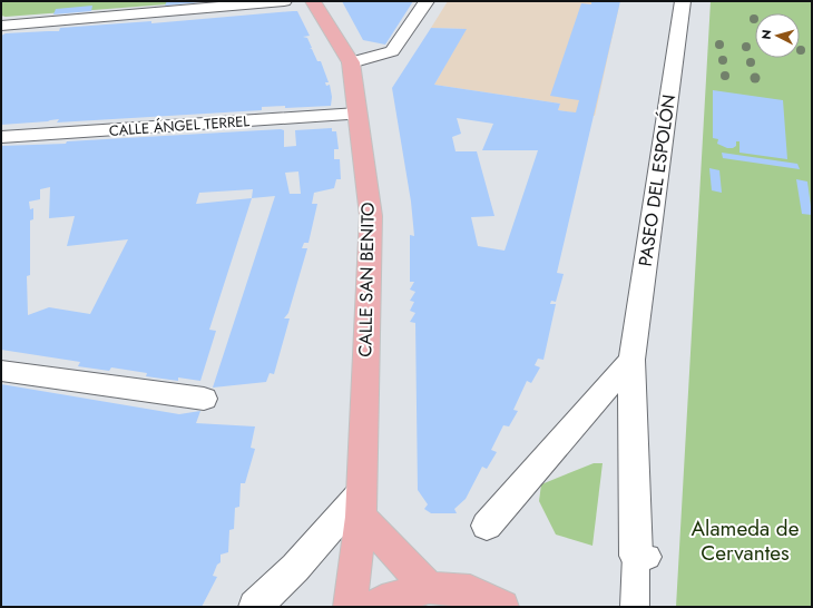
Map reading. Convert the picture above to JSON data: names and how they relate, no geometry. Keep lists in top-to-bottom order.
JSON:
{
  "streets": {
    "main road": ["CALLE SAN BENITO"],
    "street": ["CALLE ÁNGEL TERREL", "PASEO DEL ESPOLÓN"]
  },
  "crossings": [
    ["CALLE ÁNGEL TERREL", "CALLE SAN BENITO"]
  ],
  "parks": ["Alameda de Cervantes"],
  "north": "left"
}
